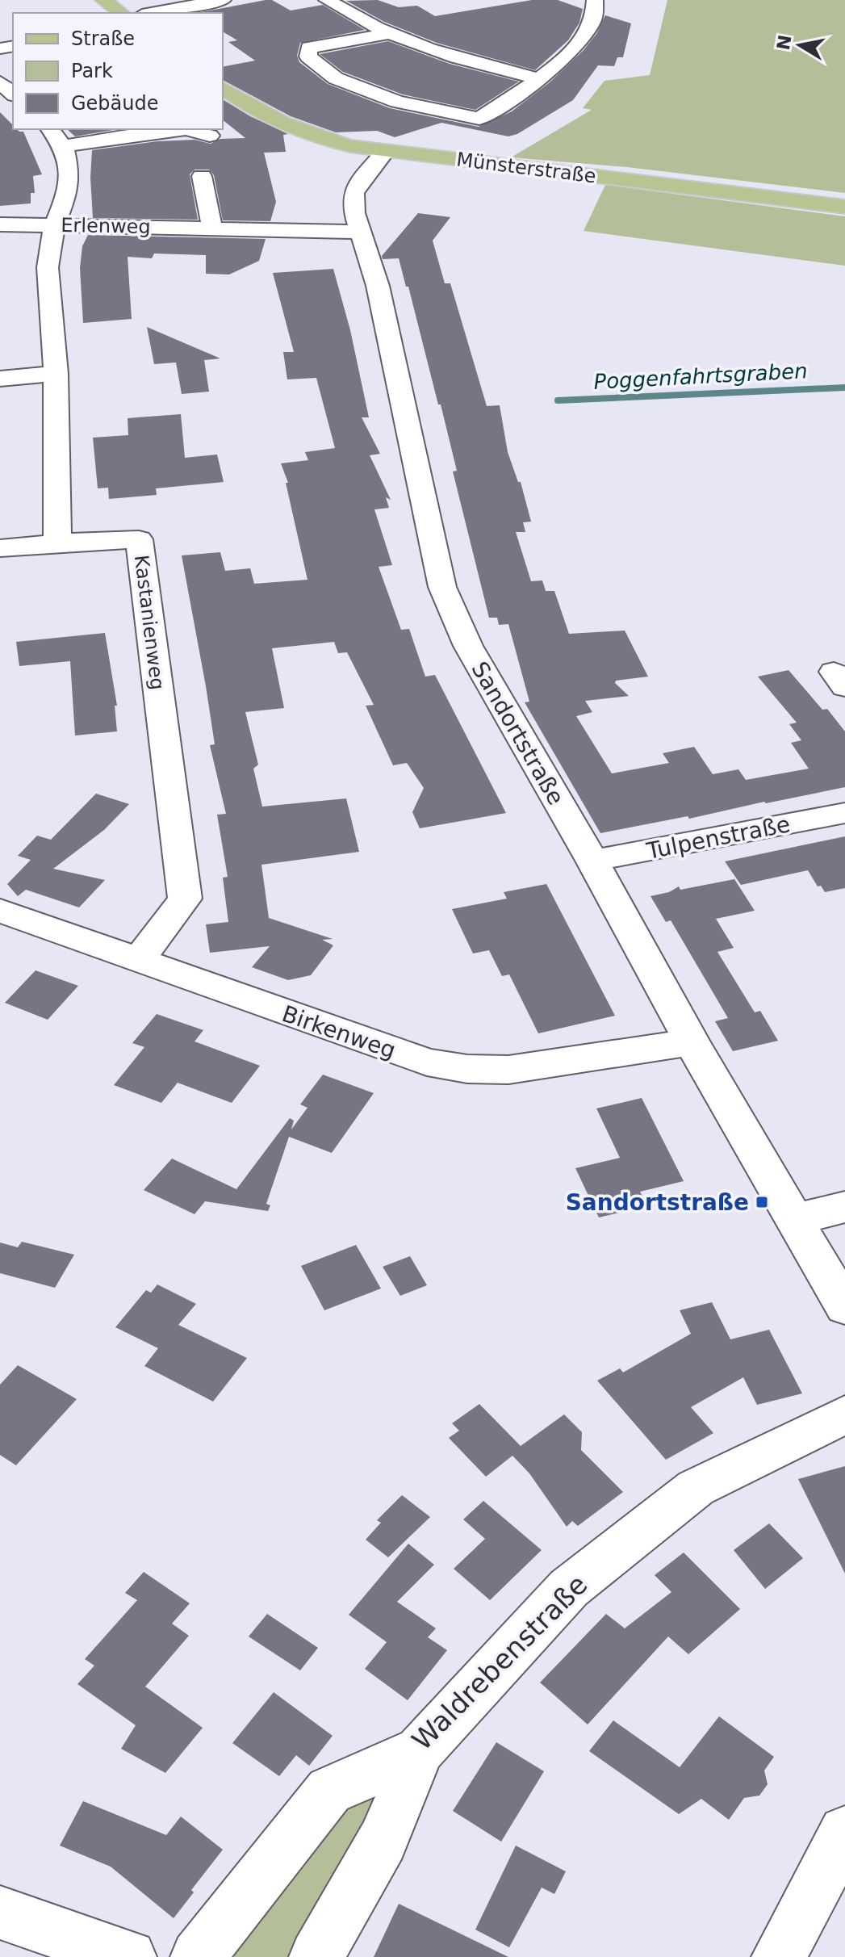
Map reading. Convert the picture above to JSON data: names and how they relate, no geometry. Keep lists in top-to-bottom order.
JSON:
{
  "streets": {
    "main road": ["Münsterstraße"],
    "street": [
      "Erlenweg",
      "Kastanienweg",
      "Sandortstraße",
      "Tulpenstraße",
      "Birkenweg",
      "Waldrebenstraße"
    ]
  },
  "crossings": [
    ["Münsterstraße", "Sandortstraße"],
    ["Erlenweg", "Sandortstraße"],
    ["Kastanienweg", "Birkenweg"],
    ["Sandortstraße", "Tulpenstraße"],
    ["Sandortstraße", "Birkenweg"]
  ],
  "water": ["Poggenfahrtsgraben"],
  "places": {
    "transit": ["Sandortstraße"]
  },
  "legend": ["Straße", "Park", "Gebäude"],
  "north": "left"
}
